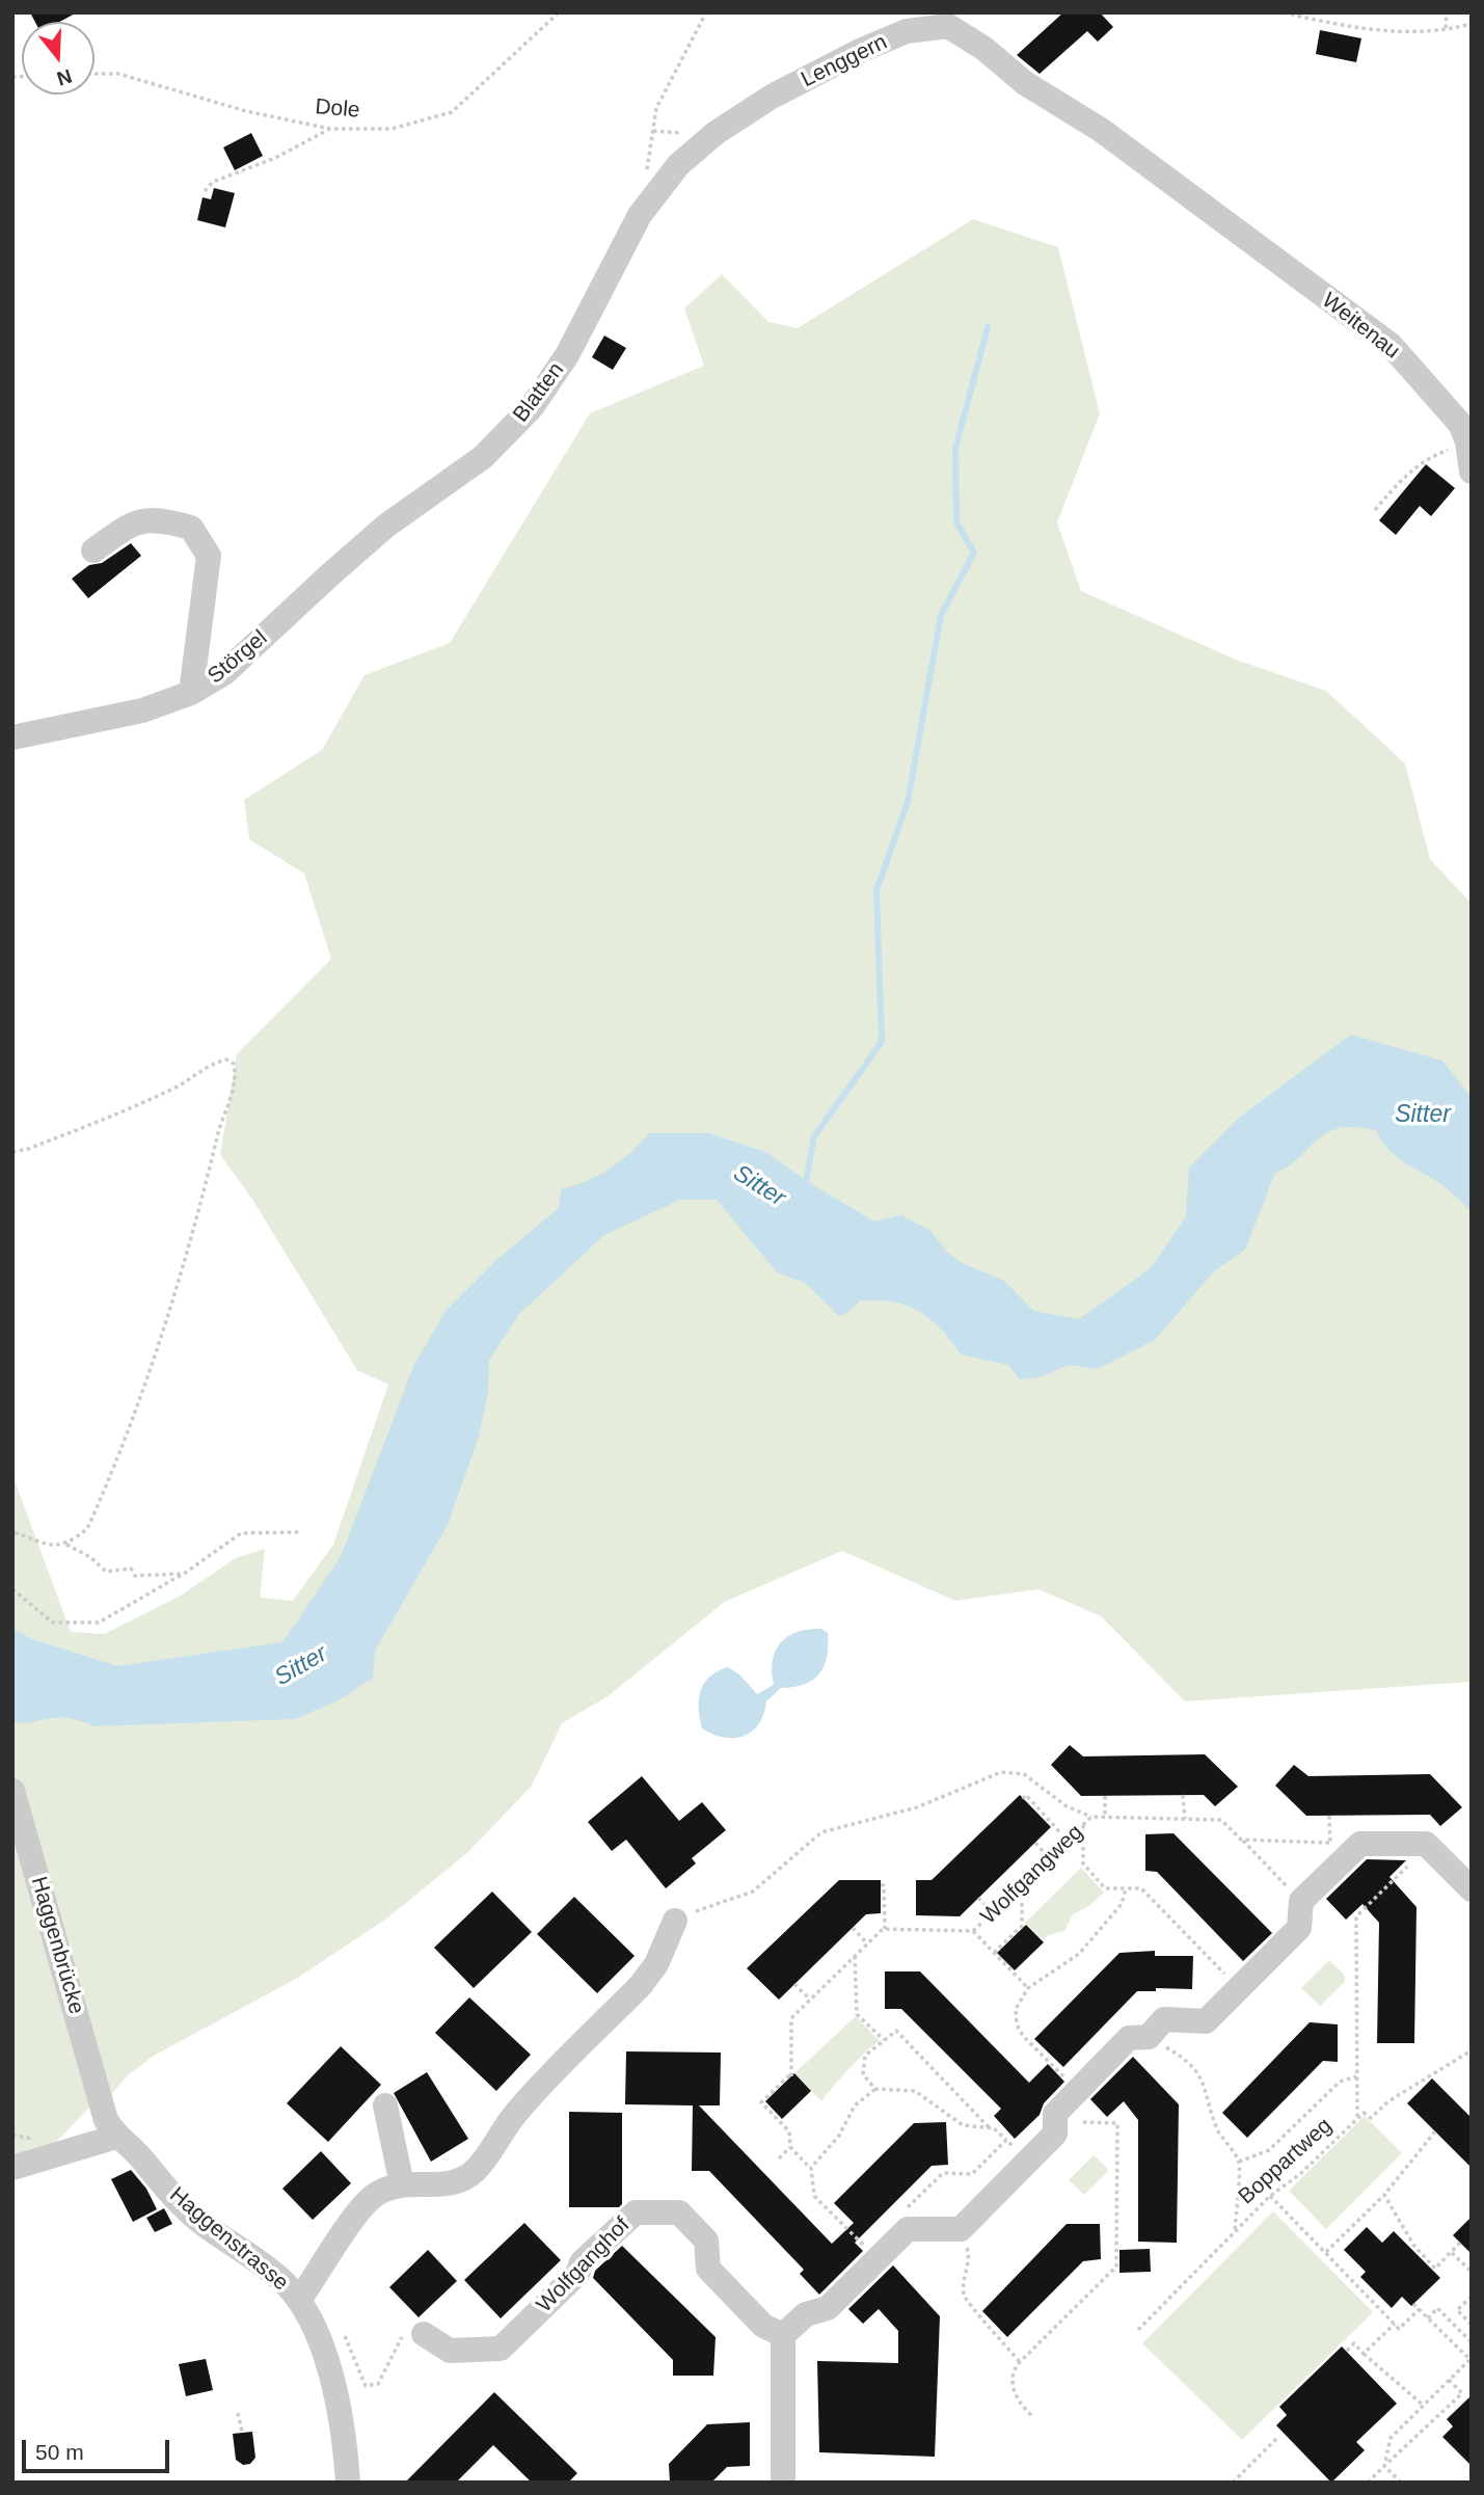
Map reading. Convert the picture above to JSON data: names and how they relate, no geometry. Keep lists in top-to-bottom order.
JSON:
{
  "streets": {
    "street": [
      "Lenggern",
      "Weitenau",
      "Blatten",
      "Störgel",
      "Haggenbrücke",
      "Haggenstrasse",
      "Wolfganghof"
    ],
    "path": ["Dole", "Wolfgangweg", "Boppartweg"]
  },
  "crossings": [
    ["Lenggern", "Weitenau"],
    ["Lenggern", "Blatten"],
    ["Blatten", "Störgel"],
    ["Haggenbrücke", "Haggenstrasse"]
  ],
  "water": ["Sitter"],
  "scale_bar": "50 m",
  "north": "bottom"
}
